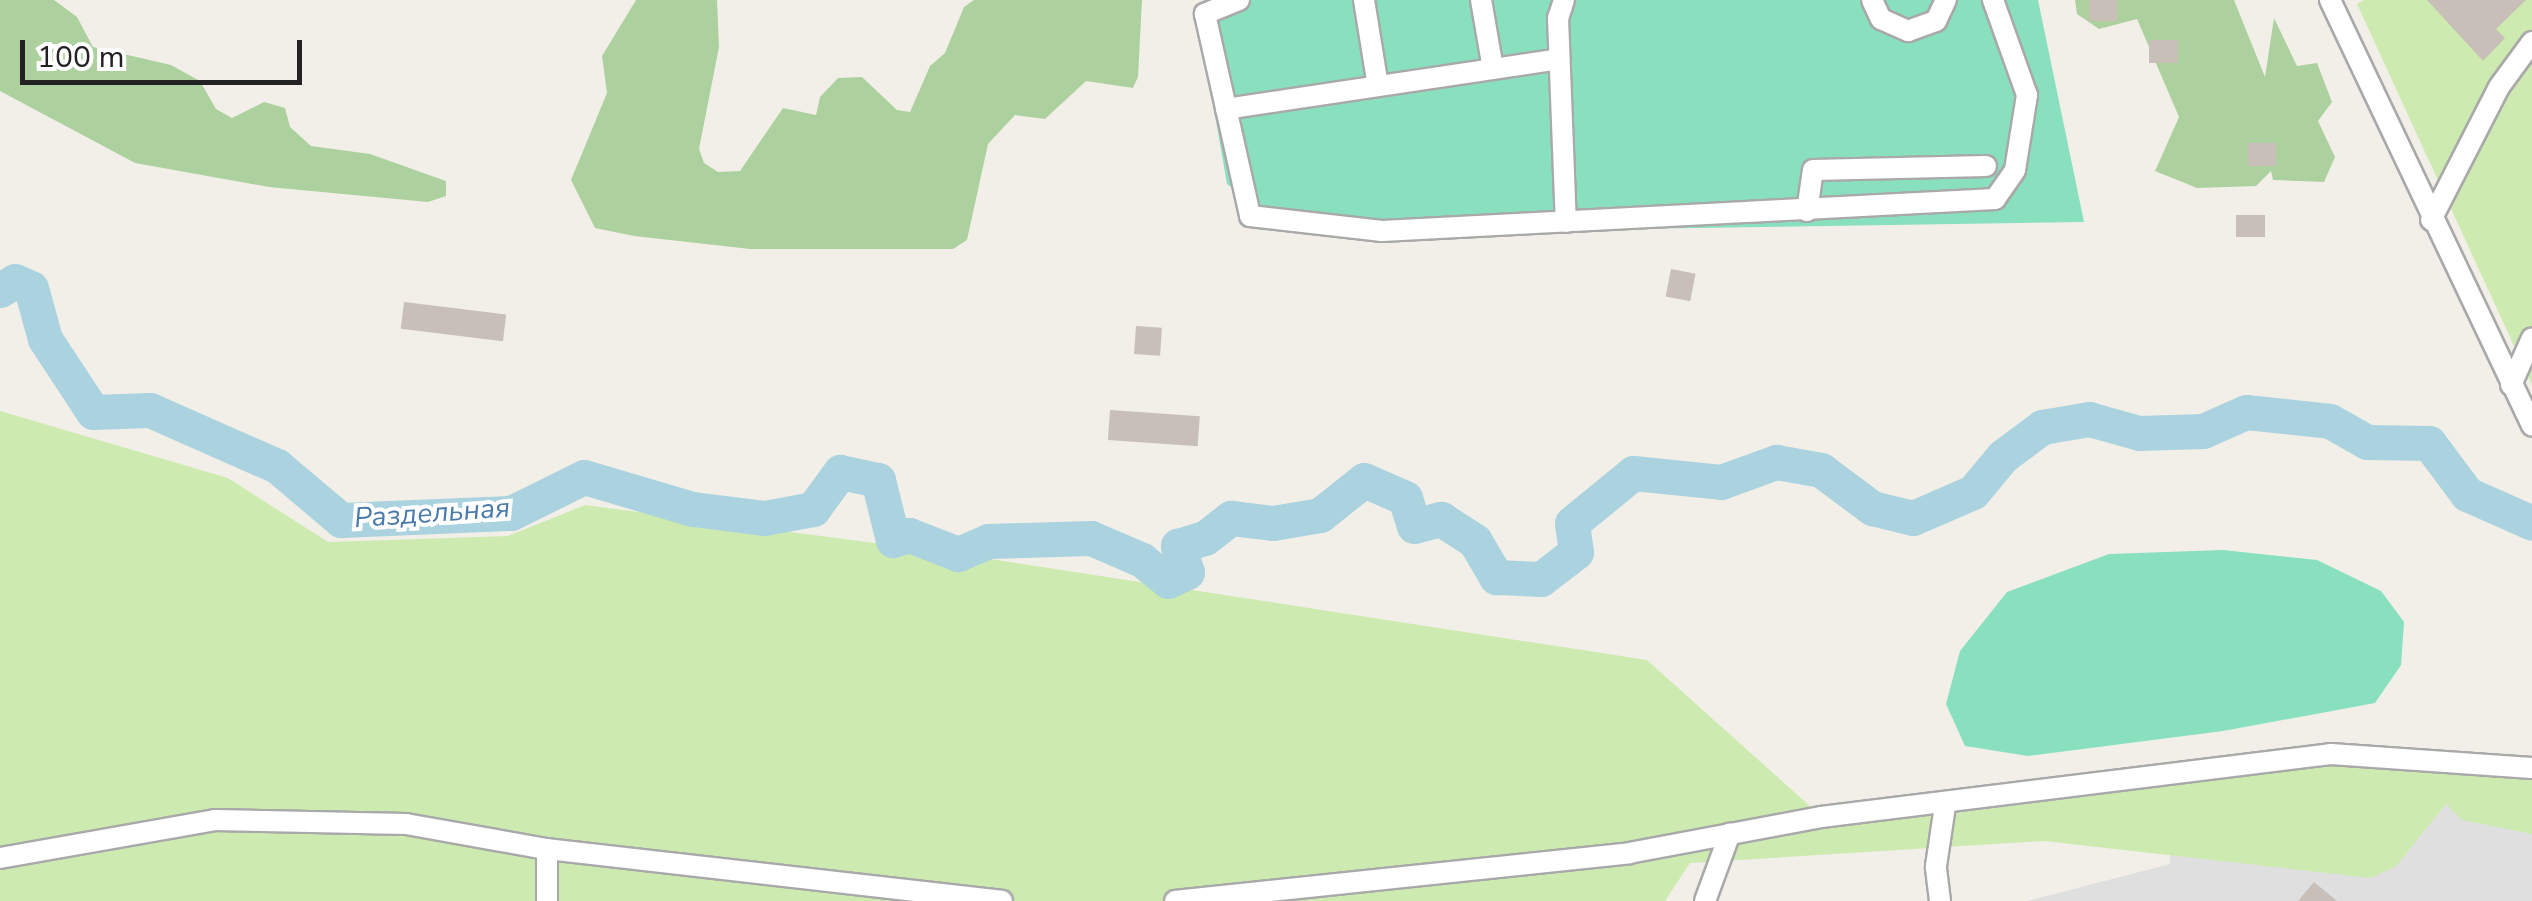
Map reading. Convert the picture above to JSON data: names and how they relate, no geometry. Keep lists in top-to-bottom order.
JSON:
{
  "water": ["Раздельная"],
  "scale_bar": "100 m"
}
